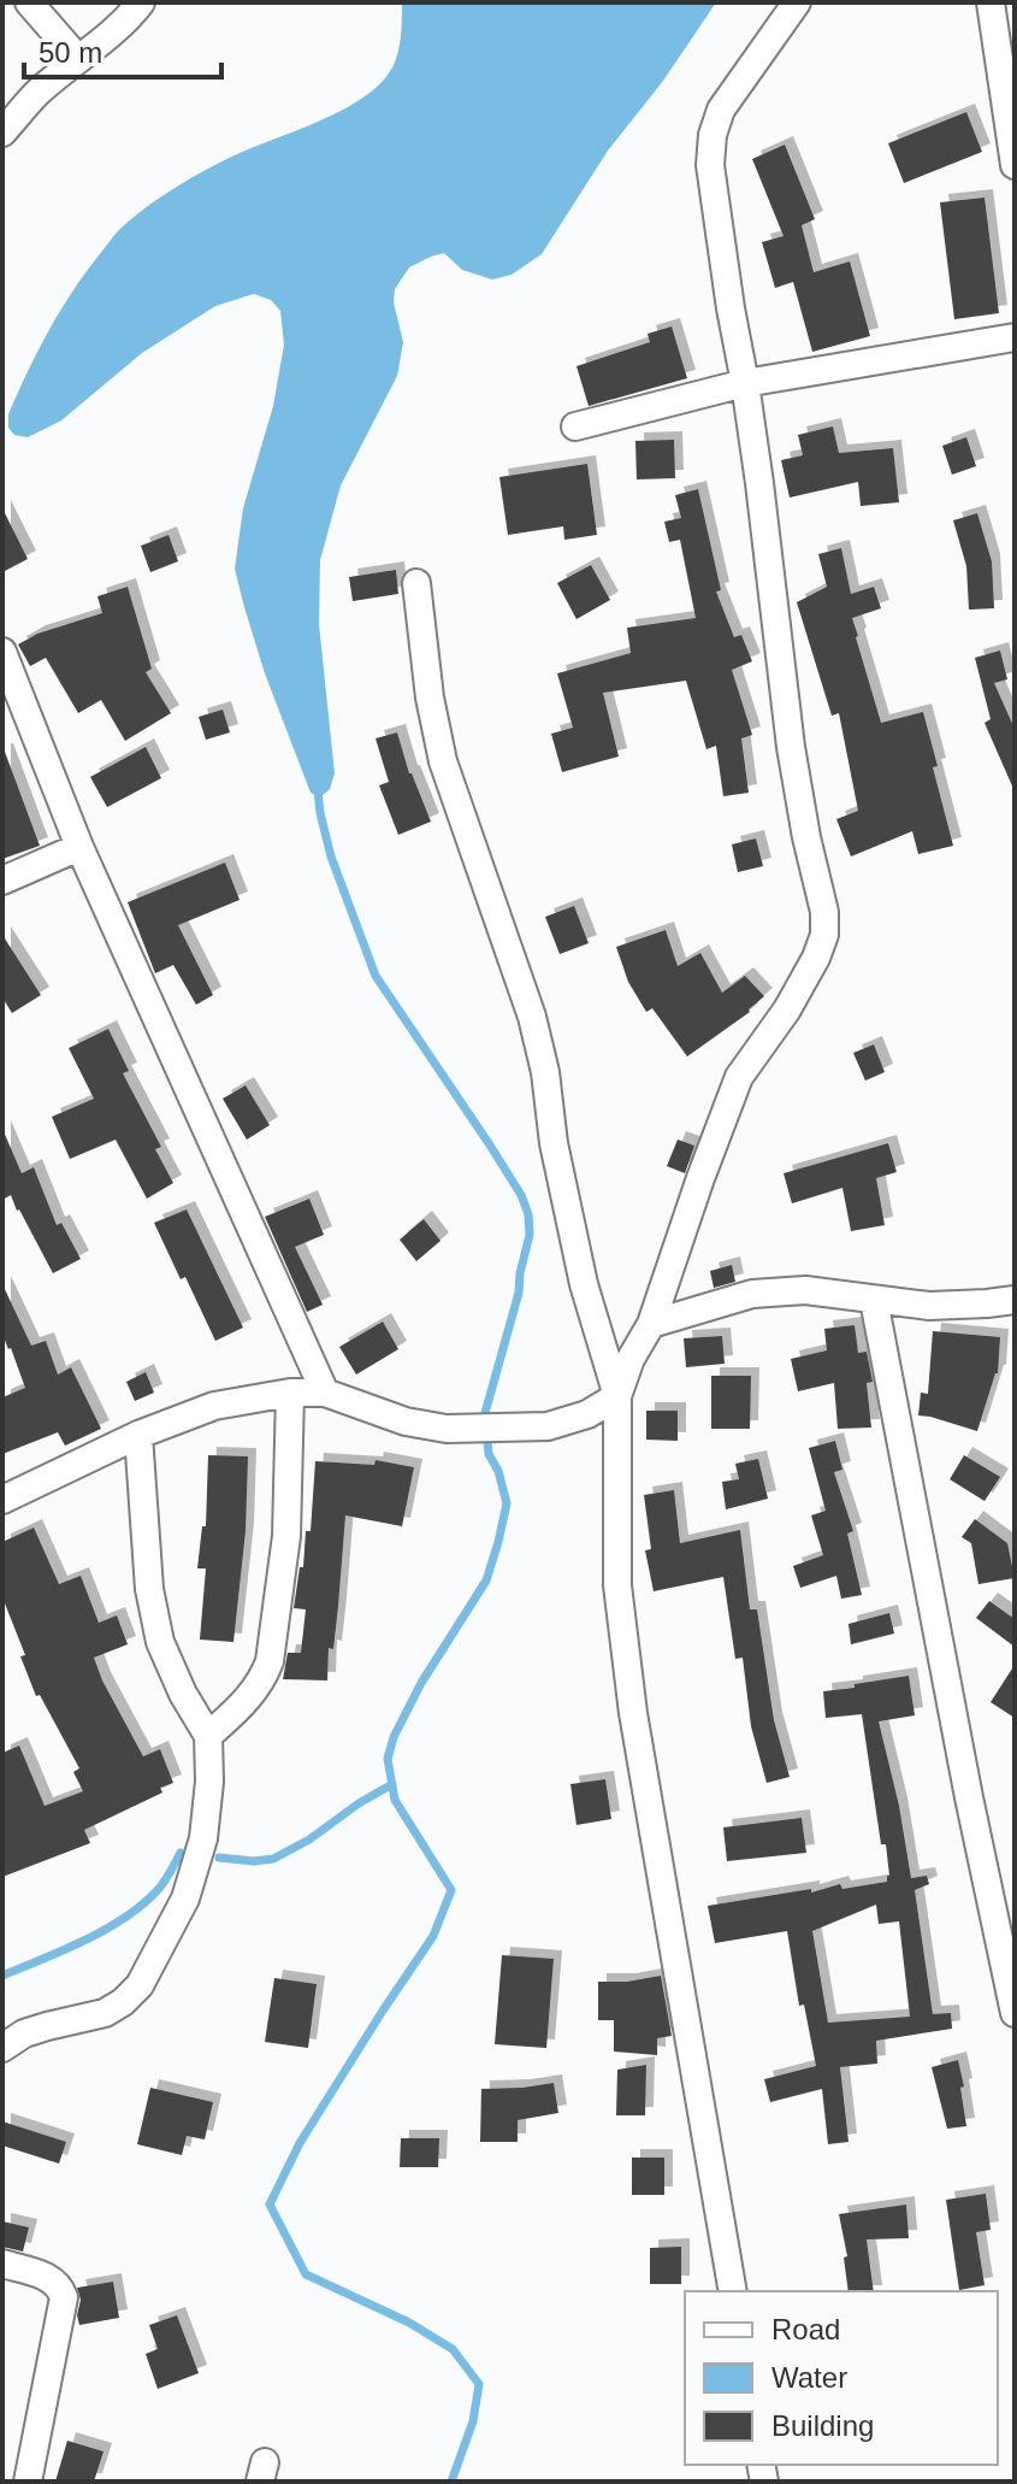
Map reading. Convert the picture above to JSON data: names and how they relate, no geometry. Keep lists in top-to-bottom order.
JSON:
{
  "legend": ["Road", "Water", "Building"],
  "scale_bar": "50 m"
}
